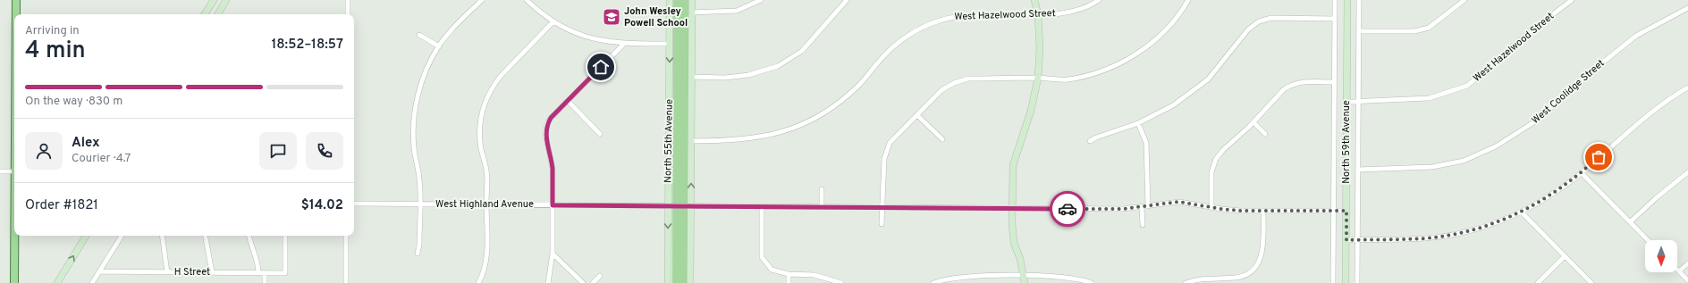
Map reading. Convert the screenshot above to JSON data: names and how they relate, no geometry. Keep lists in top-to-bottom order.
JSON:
{
  "streets": {
    "street": [
      "West Hazelwood Street",
      "West Coolidge Street",
      "North 55th Avenue",
      "North 59th Avenue",
      "West Highland Avenue",
      "H Street"
    ]
  },
  "crossings": [
    ["West Hazelwood Street", "North 59th Avenue"],
    ["West Coolidge Street", "North 59th Avenue"],
    ["North 55th Avenue", "West Highland Avenue"],
    ["North 59th Avenue", "West Highland Avenue"]
  ],
  "places": {
    "school or university": ["John Wesley Powell School"]
  },
  "north": "bottom",
  "page": {
    "heading": ["4 min", "Arriving in", "18:52–18:57"],
    "panel": [
      "Alex",
      "Courier · 4.7",
      "Order #1821",
      "$14.02"
    ],
    "bar": "On the way · 830 m"
  }
}
